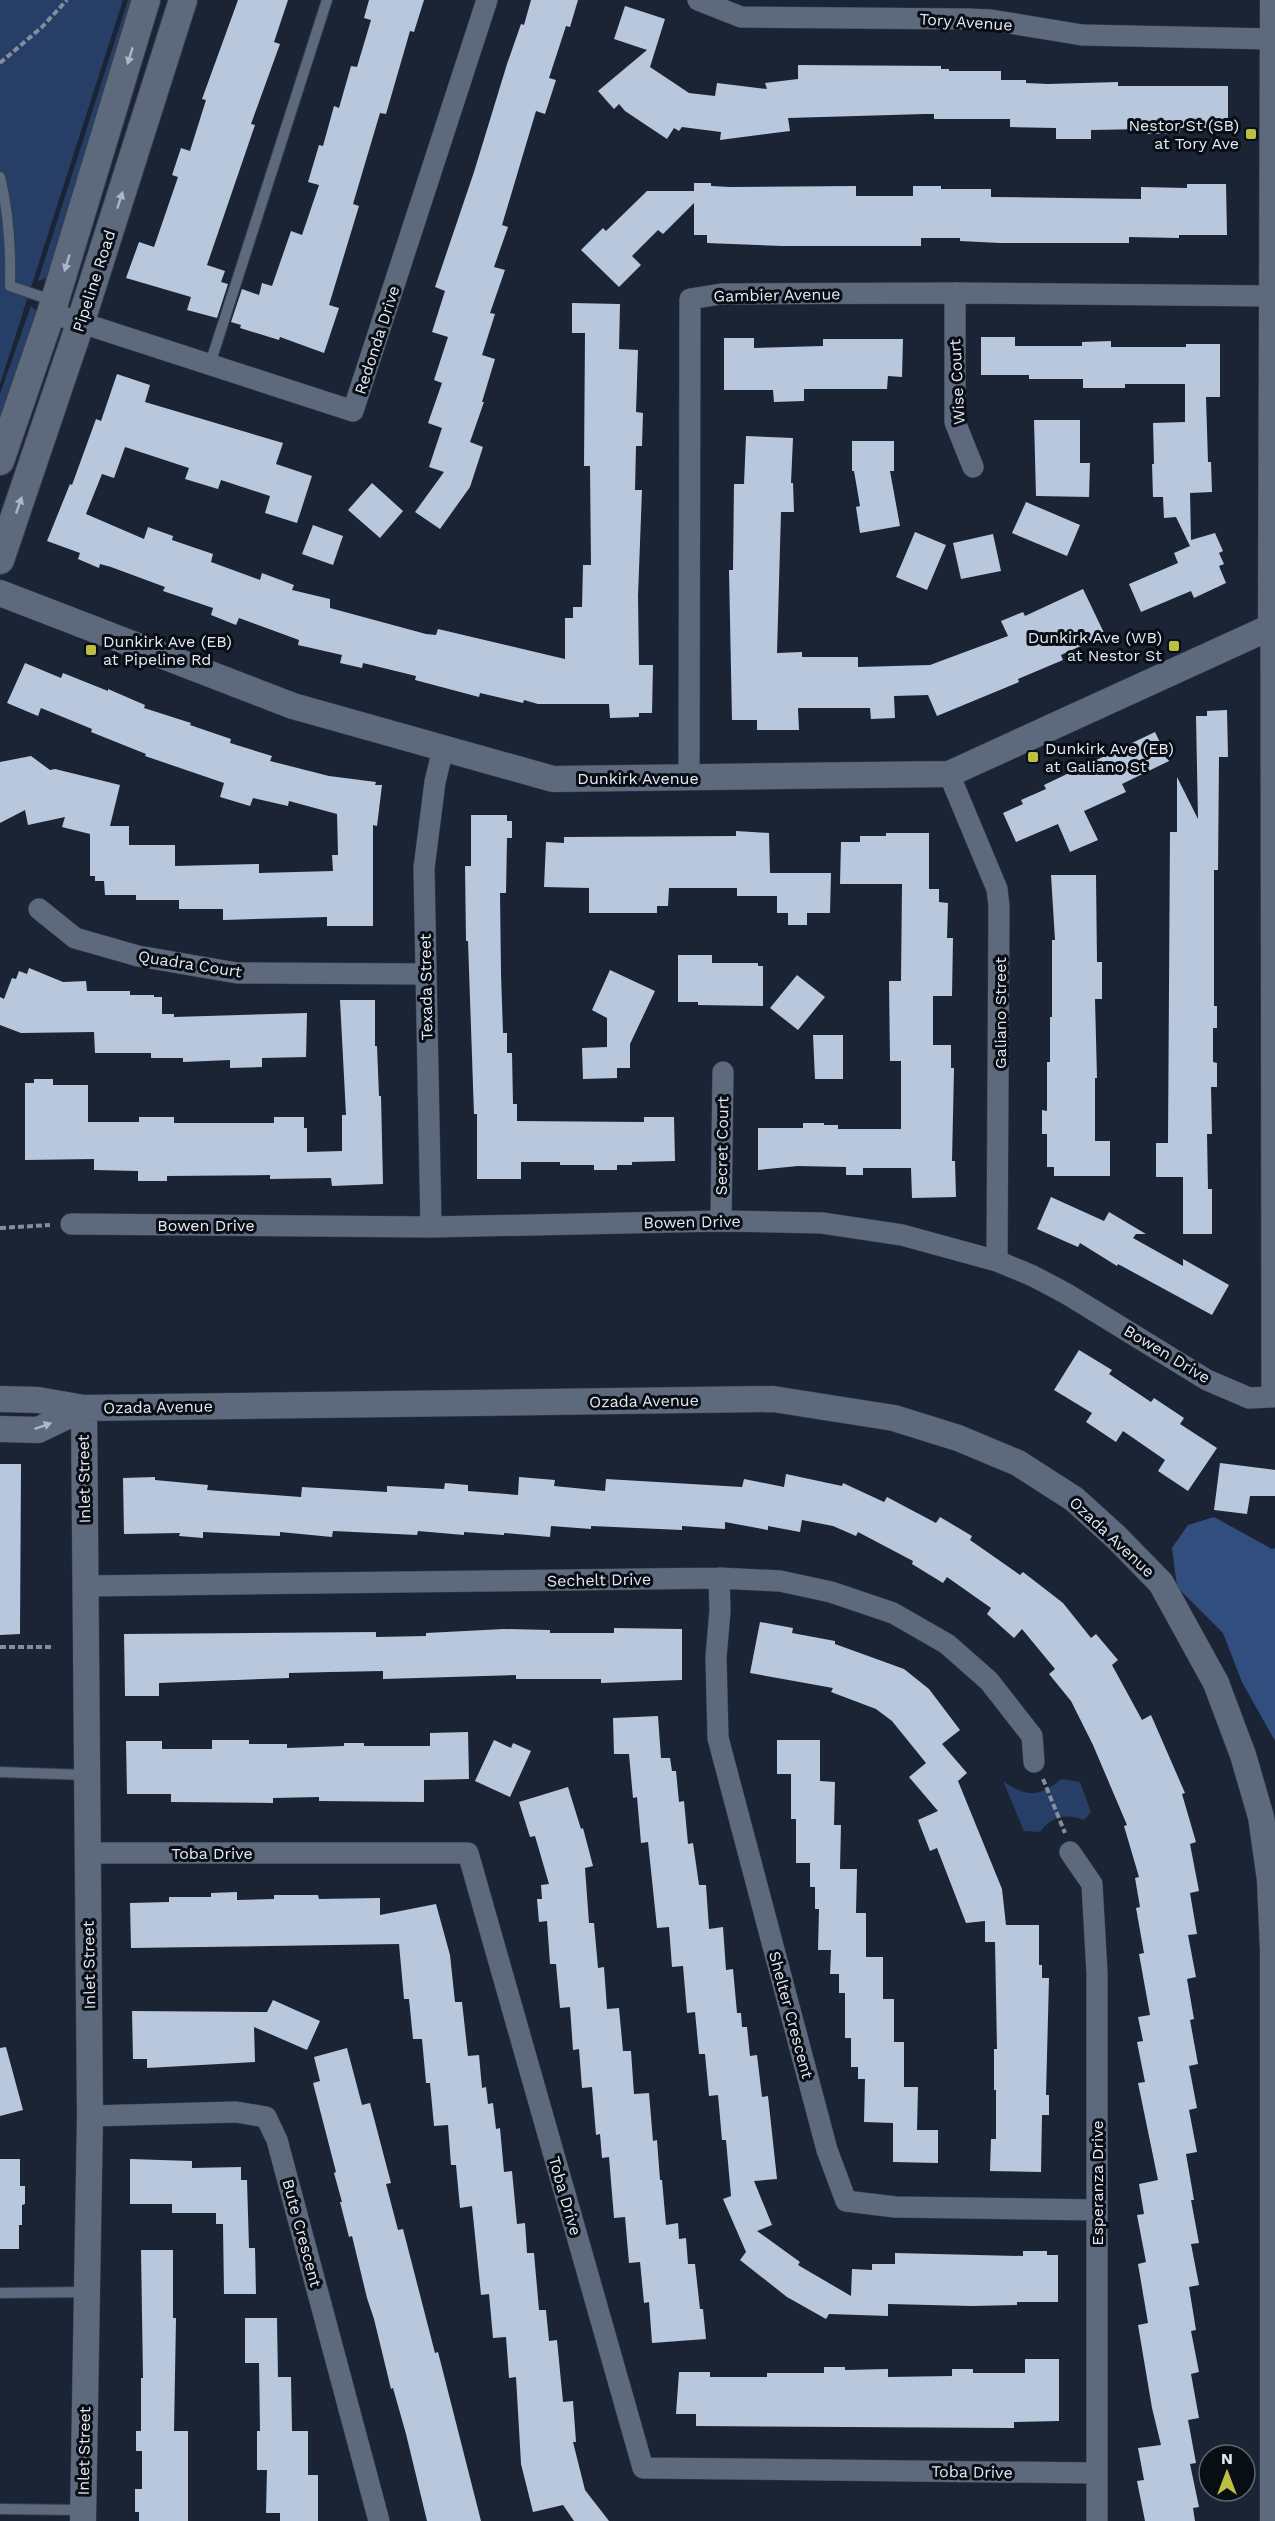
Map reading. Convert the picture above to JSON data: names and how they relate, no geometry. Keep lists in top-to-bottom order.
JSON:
{
  "streets": {
    "main road": ["Pipeline Road"],
    "street": [
      "Tory Avenue",
      "Gambier Avenue",
      "Redonda Drive",
      "Wise Court",
      "Dunkirk Avenue",
      "Quadra Court",
      "Texada Street",
      "Galiano Street",
      "Secret Court",
      "Bowen Drive",
      "Ozada Avenue",
      "Inlet Street",
      "Sechelt Drive",
      "Toba Drive",
      "Shelter Crescent",
      "Esperanza Drive",
      "Bute Crescent"
    ]
  },
  "crossings": [
    ["Pipeline Road", "Redonda Drive"],
    ["Gambier Avenue", "Wise Court"],
    ["Gambier Avenue", "Dunkirk Avenue"],
    ["Dunkirk Avenue", "Texada Street"],
    ["Dunkirk Avenue", "Galiano Street"],
    ["Quadra Court", "Texada Street"],
    ["Texada Street", "Bowen Drive"],
    ["Galiano Street", "Bowen Drive"],
    ["Secret Court", "Bowen Drive"],
    ["Ozada Avenue", "Inlet Street"],
    ["Inlet Street", "Sechelt Drive"],
    ["Inlet Street", "Toba Drive"],
    ["Inlet Street", "Bute Crescent"],
    ["Sechelt Drive", "Shelter Crescent"],
    ["Toba Drive", "Esperanza Drive"],
    ["Shelter Crescent", "Esperanza Drive"]
  ],
  "places": {
    "transit": [
      "Nestor St (SB) at Tory Ave",
      "Dunkirk Ave (WB) at Nestor St",
      "Dunkirk Ave (EB) at Pipeline Rd",
      "Dunkirk Ave (EB) at Galiano St"
    ]
  },
  "north": "top"
}
